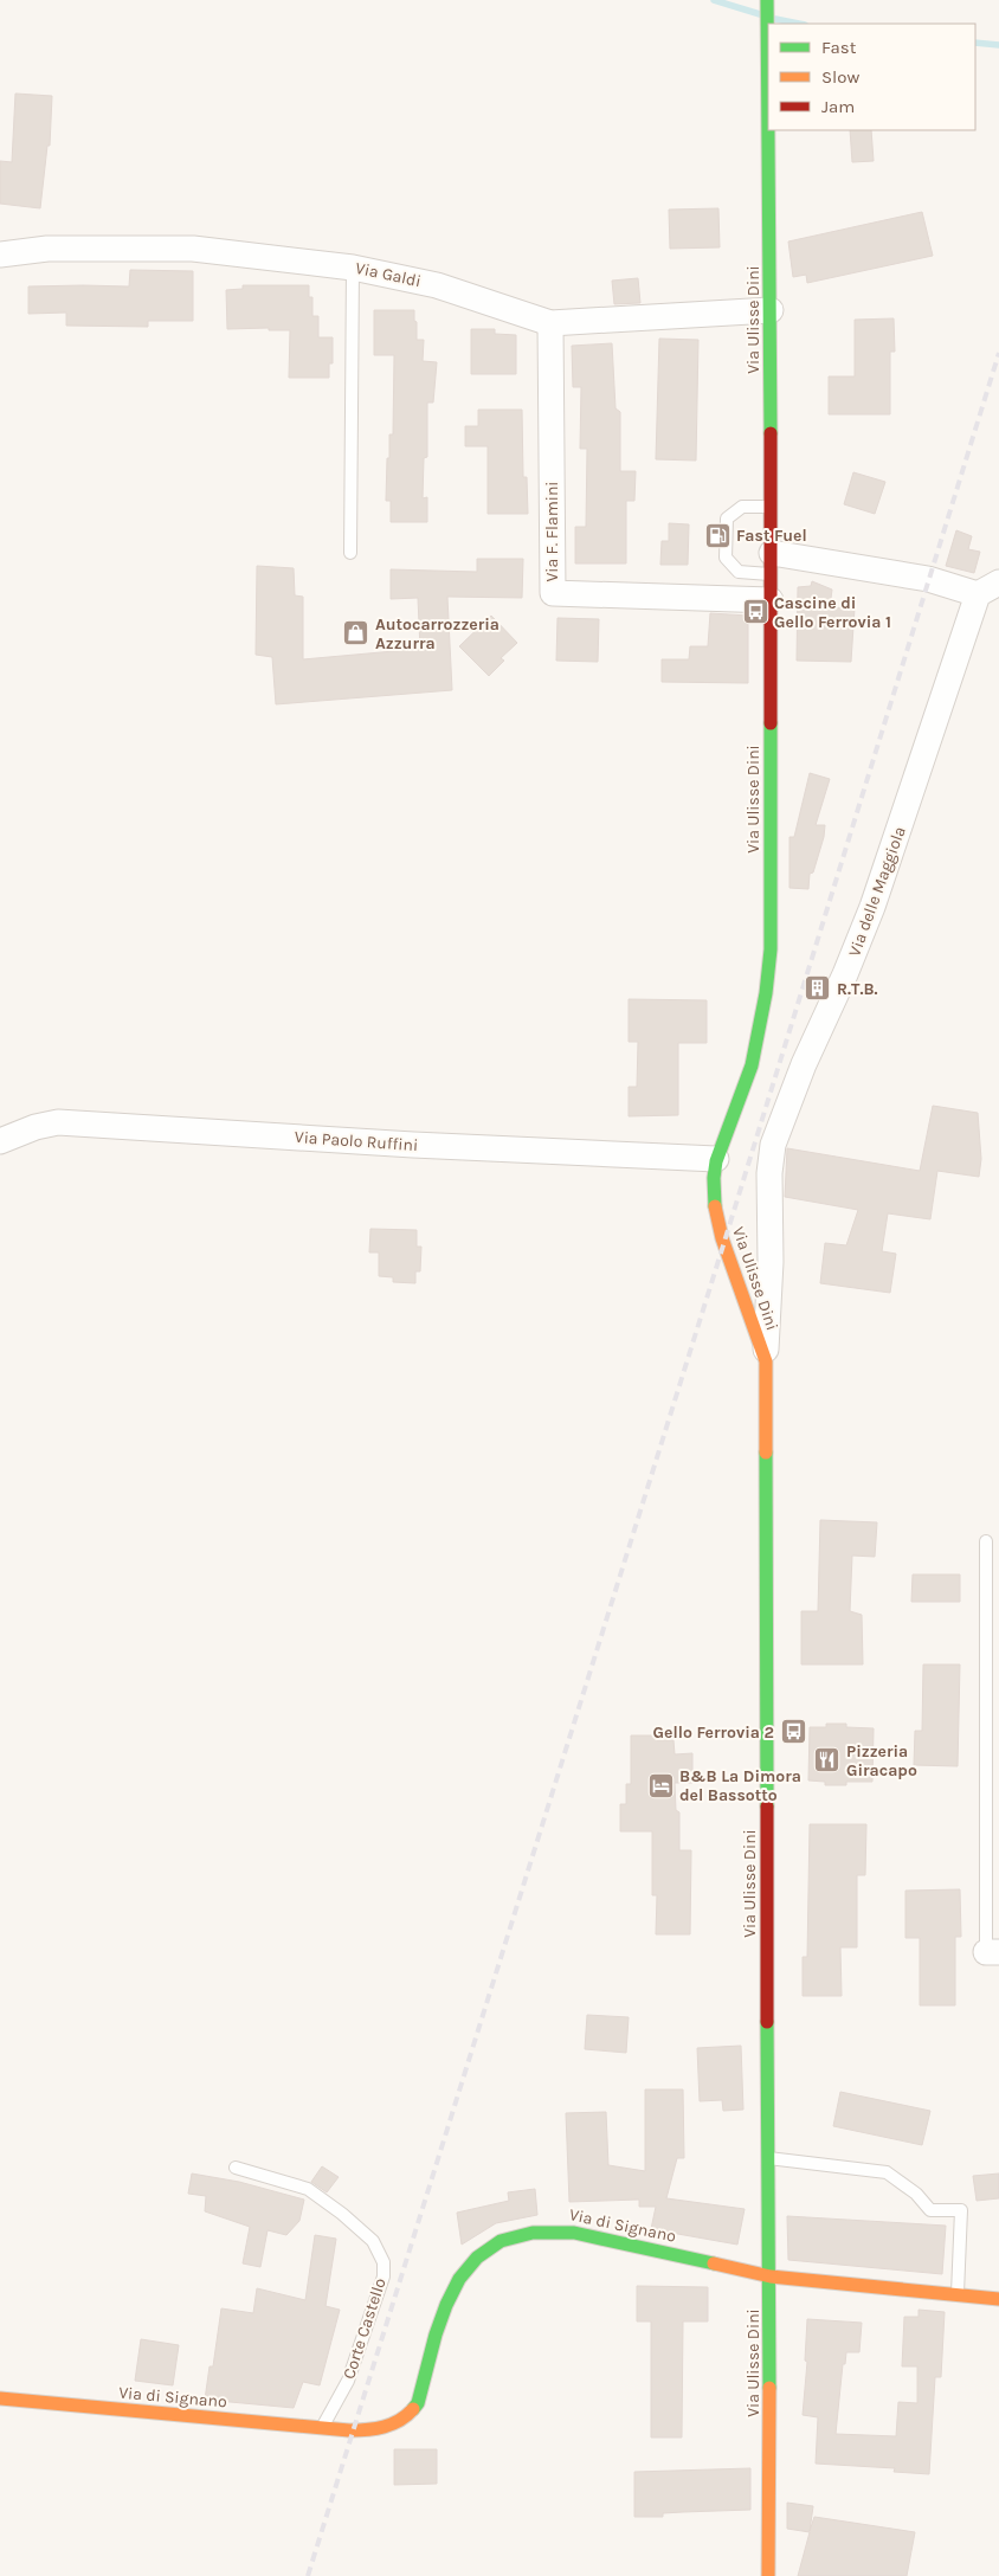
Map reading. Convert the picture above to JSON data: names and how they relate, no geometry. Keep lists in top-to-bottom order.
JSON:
{
  "streets": {
    "street": [
      "Via Galdi",
      "Via Ulisse Dini",
      "Via F. Flamini",
      "Via delle Maggiola",
      "Via Paolo Ruffini",
      "Via di Signano"
    ],
    "lane": ["Corte Castello"]
  },
  "crossings": [
    ["Via Galdi", "Via Ulisse Dini"],
    ["Via Galdi", "Via F. Flamini"],
    ["Via Ulisse Dini", "Via F. Flamini"],
    ["Via Ulisse Dini", "Via delle Maggiola"],
    ["Via Ulisse Dini", "Via Paolo Ruffini"],
    ["Via Ulisse Dini", "Via di Signano"],
    ["Via di Signano", "Corte Castello"]
  ],
  "places": {
    "fuel station": ["Fast Fuel"],
    "bus stop": ["Cascine di Gello Ferrovia 1", "Gello Ferrovia 2"],
    "shop": ["Autocarrozzeria Azzurra"],
    "building": ["R.T.B."],
    "restaurant": ["Pizzeria Giracapo"],
    "hotel": ["B&B La Dimora del Bassotto"]
  },
  "legend": ["Fast", "Slow", "Jam"]
}
